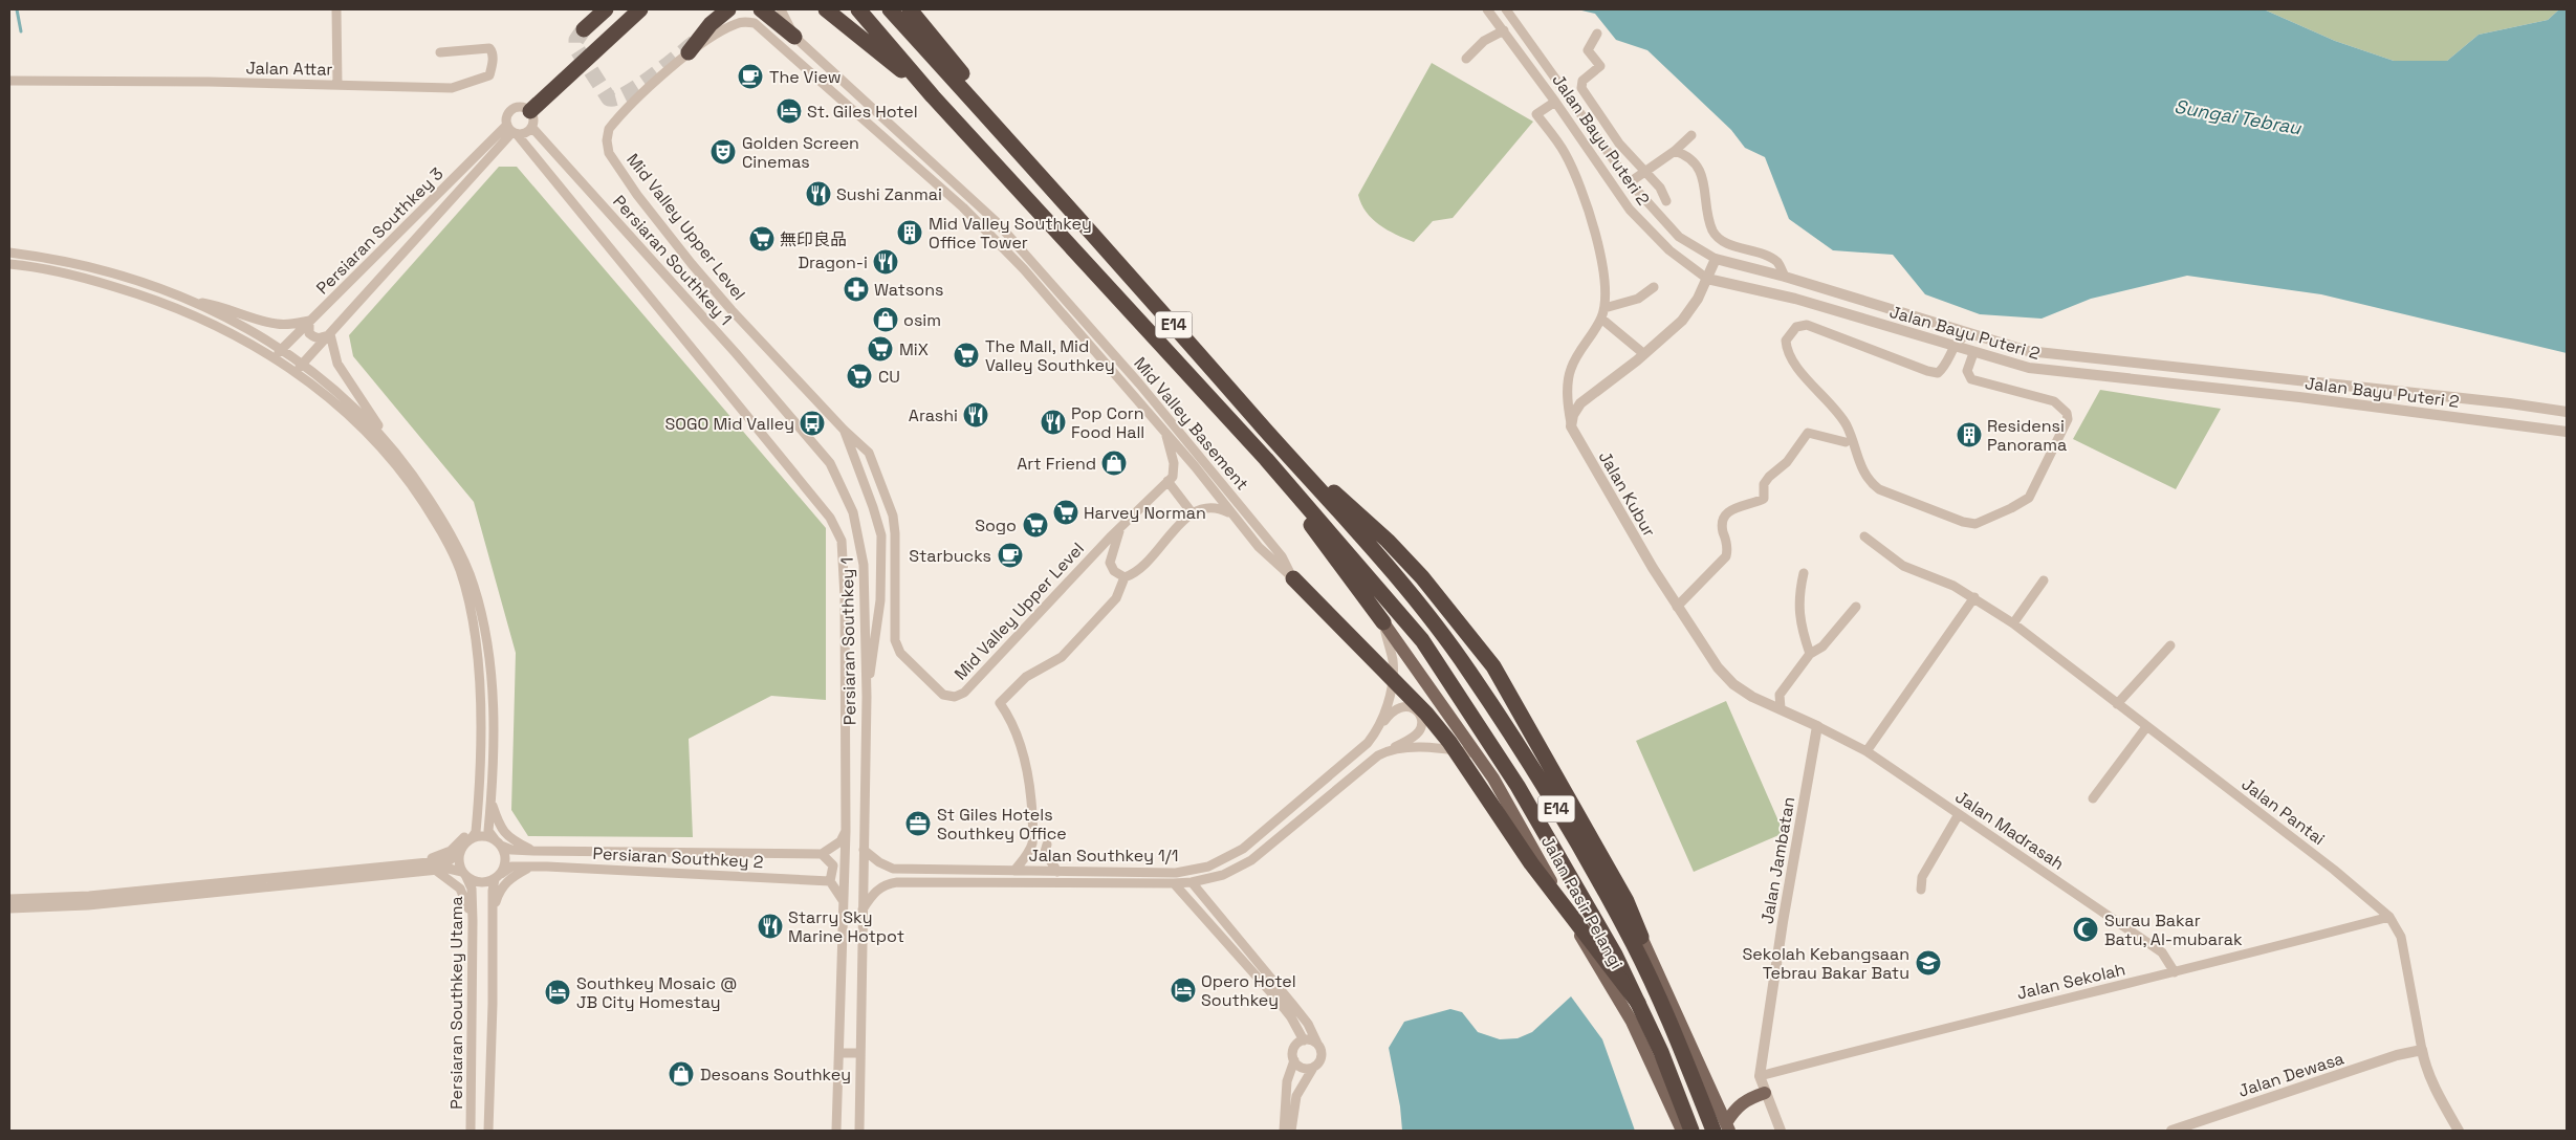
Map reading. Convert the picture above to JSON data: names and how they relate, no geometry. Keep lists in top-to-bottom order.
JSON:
{
  "streets": {
    "highway": ["E14"],
    "main road": ["Jalan Pasir Pelangi"],
    "street": [
      "Jalan Attar",
      "Jalan Bayu Puteri 2",
      "Mid Valley Upper Level",
      "Persiaran Southkey 3",
      "Persiaran Southkey 1",
      "Mid Valley Basement",
      "Jalan Kubur",
      "Jalan Pantai",
      "Jalan Madrasah",
      "Jalan Southkey 1/1",
      "Persiaran Southkey 2",
      "Jalan Jambatan",
      "Jalan Sekolah",
      "Persiaran Southkey Utama",
      "Jalan Dewasa"
    ]
  },
  "crossings": [
    ["Mid Valley Upper Level", "Mid Valley Basement"],
    ["Persiaran Southkey 3", "Persiaran Southkey 1"],
    ["Persiaran Southkey 1", "Jalan Southkey 1/1"],
    ["E14", "Jalan Pasir Pelangi"],
    ["Jalan Kubur", "Jalan Madrasah"],
    ["Jalan Kubur", "Jalan Jambatan"],
    ["Jalan Pantai", "Jalan Sekolah"],
    ["Jalan Pantai", "Jalan Dewasa"],
    ["Jalan Madrasah", "Jalan Jambatan"],
    ["Jalan Madrasah", "Jalan Sekolah"],
    ["Jalan Southkey 1/1", "Jalan Pasir Pelangi"],
    ["Persiaran Southkey 2", "Persiaran Southkey Utama"],
    ["Jalan Jambatan", "Jalan Sekolah"]
  ],
  "water": ["Sungai Tebrau"],
  "places": {
    "cafe": ["The View", "Starbucks"],
    "hotel": ["St. Giles Hotel", "Opero Hotel Southkey", "Southkey Mosaic @ JB City Homestay"],
    "theatre": ["Golden Screen Cinemas"],
    "restaurant": [
      "Sushi Zanmai",
      "Dragon-i",
      "Arashi",
      "Pop Corn Food Hall",
      "Starry Sky Marine Hotpot"
    ],
    "building": ["Mid Valley Southkey Office Tower", "Residensi Panorama"],
    "supermarket": [
      "無印良品",
      "MiX",
      "The Mall, Mid Valley Southkey",
      "CU",
      "Harvey Norman",
      "Sogo"
    ],
    "pharmacy": ["Watsons"],
    "shop": ["osim", "Art Friend", "Desoans Southkey"],
    "bus stop": ["SOGO Mid Valley"],
    "office": ["St Giles Hotels Southkey Office"],
    "mosque": ["Surau Bakar Batu, Al-mubarak"],
    "school or university": ["Sekolah Kebangsaan Tebrau Bakar Batu"]
  }
}
